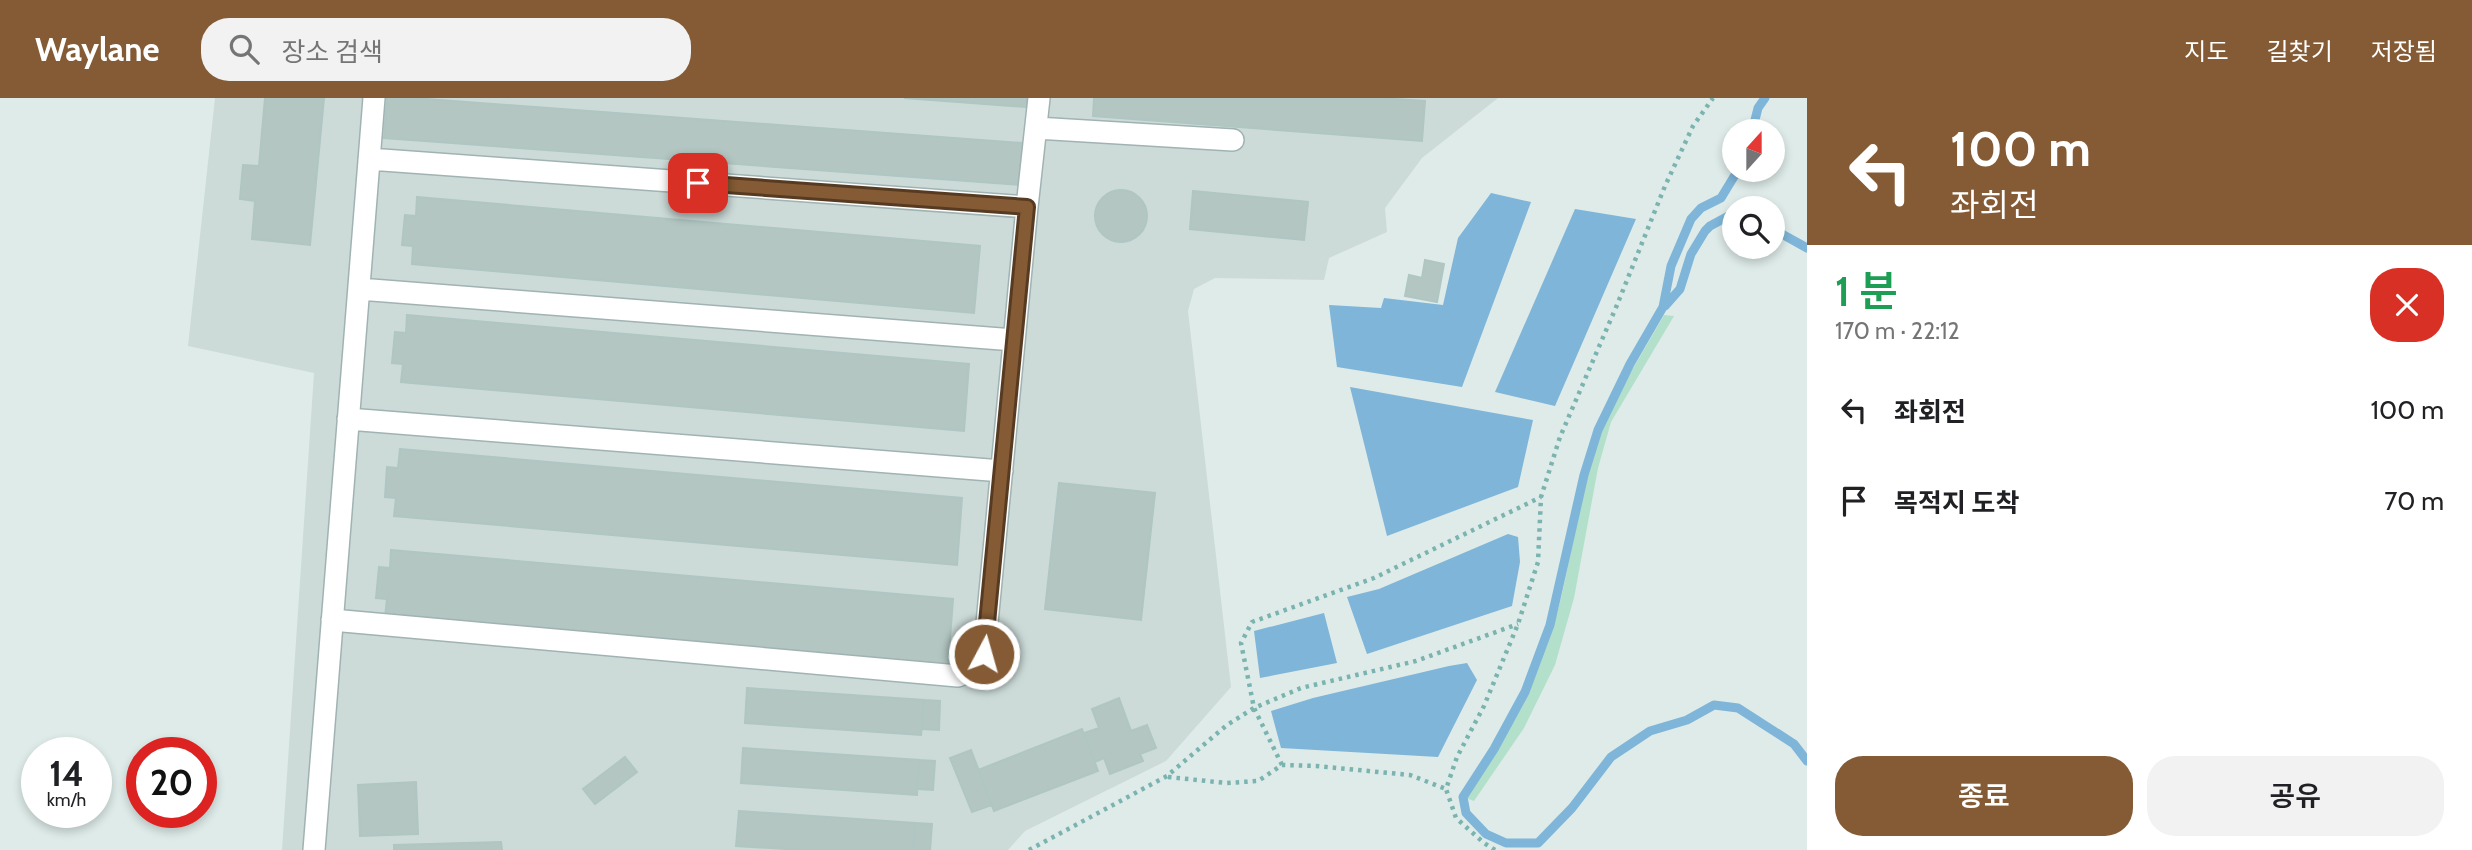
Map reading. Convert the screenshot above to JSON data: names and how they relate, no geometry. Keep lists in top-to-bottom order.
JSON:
{
  "north": "top",
  "page": {
    "header": "Waylane",
    "search": "장소 검색",
    "nav": ["지도", "길찾기", "저장됨"],
    "turn": ["100 m", "좌회전"],
    "heading": ["1 분", "170 m · 22:12"],
    "list": [
      {
        "name": "좌회전",
        "value": "100 m"
      },
      {
        "name": "목적지 도착",
        "value": "70 m"
      }
    ],
    "speed": "14 km/h",
    "limit": "20",
    "buttons": ["종료", "공유"]
  }
}
